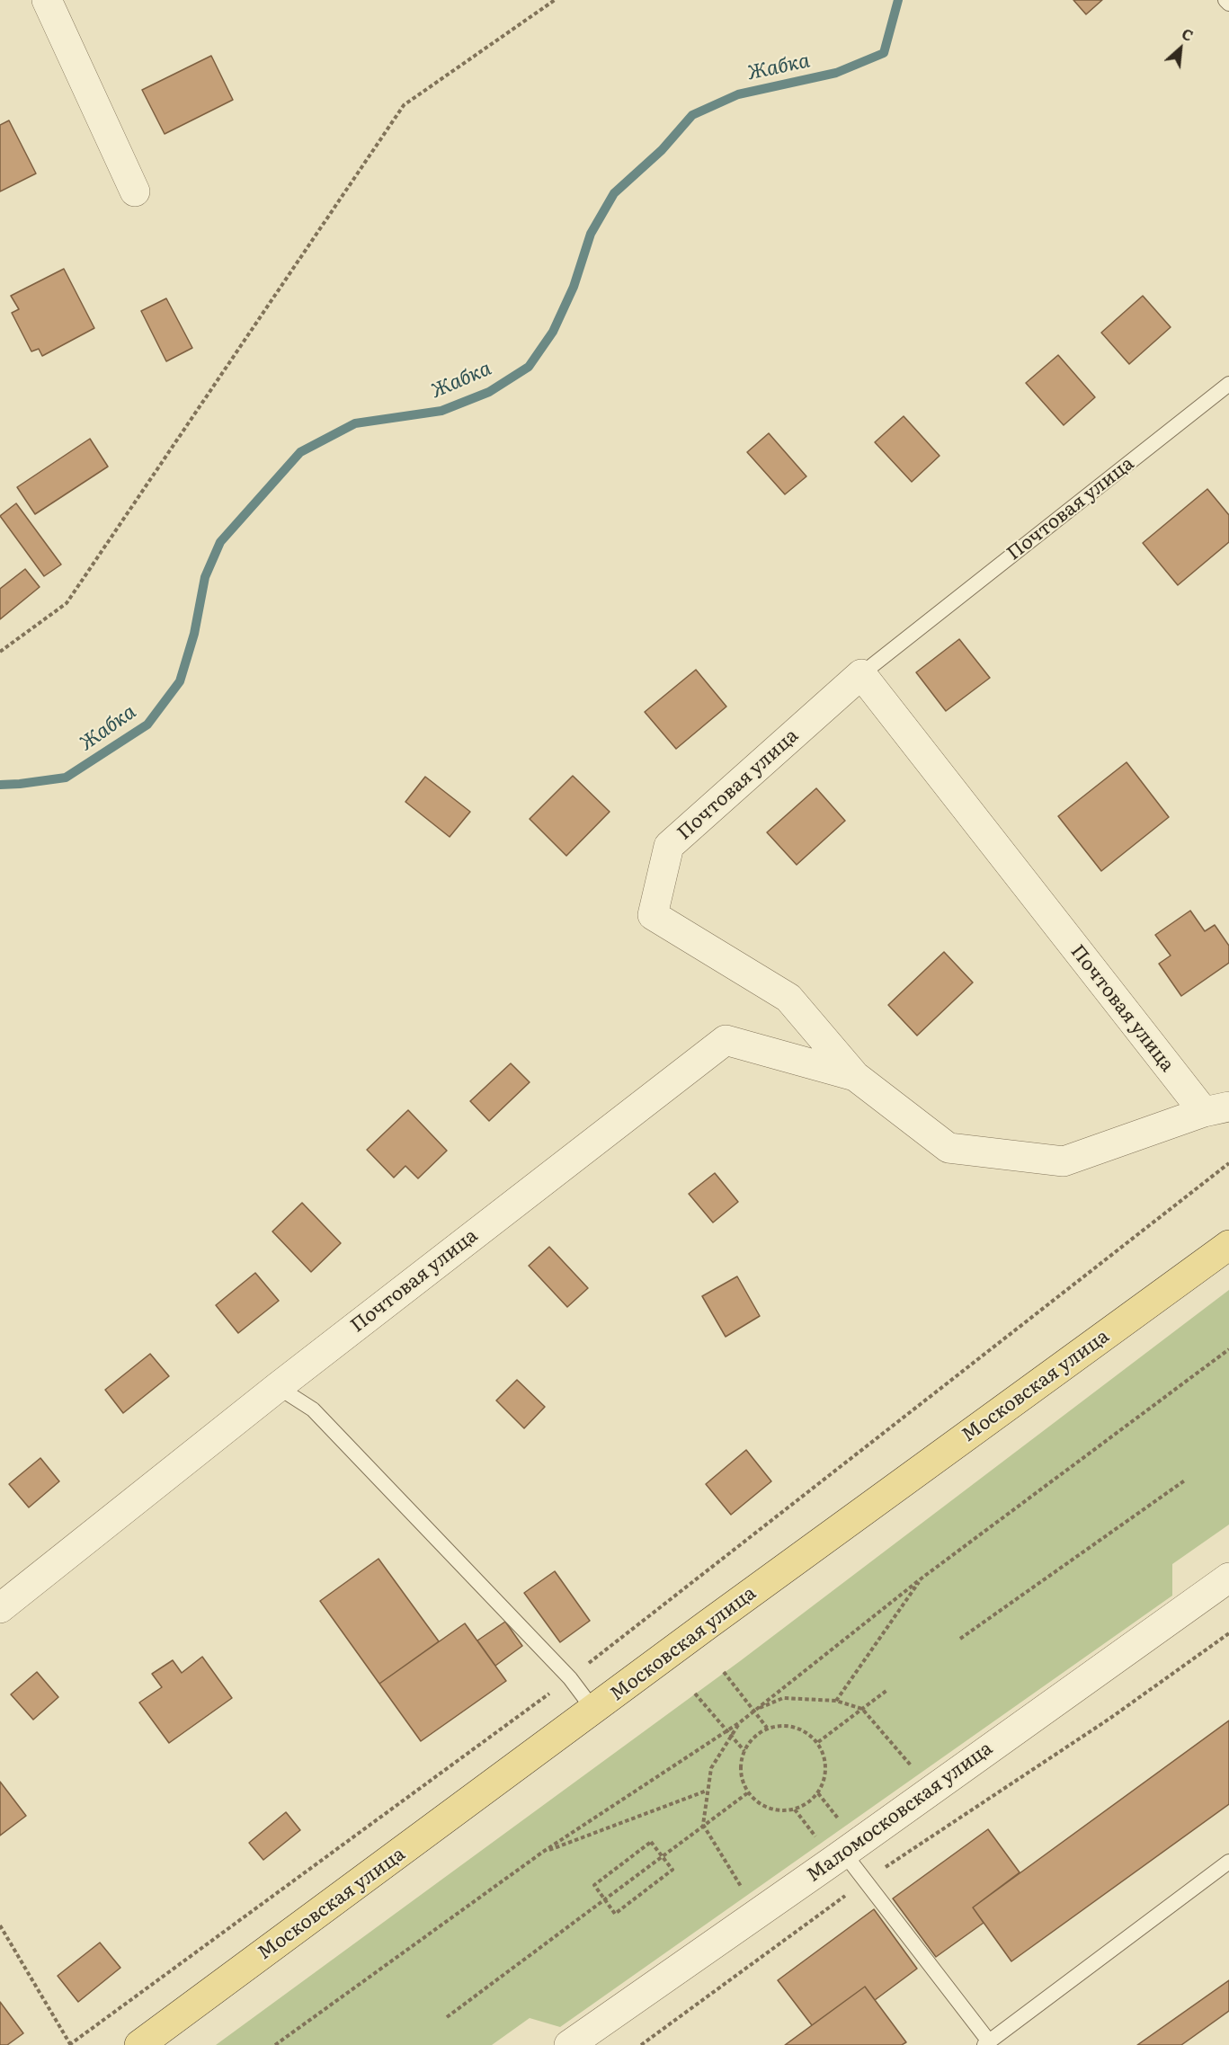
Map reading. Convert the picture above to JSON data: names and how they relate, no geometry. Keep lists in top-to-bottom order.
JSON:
{
  "streets": {
    "main road": ["Московская улица"],
    "street": ["Почтовая улица", "Маломосковская улица"]
  },
  "water": ["Жабка"],
  "north": "top right"
}
